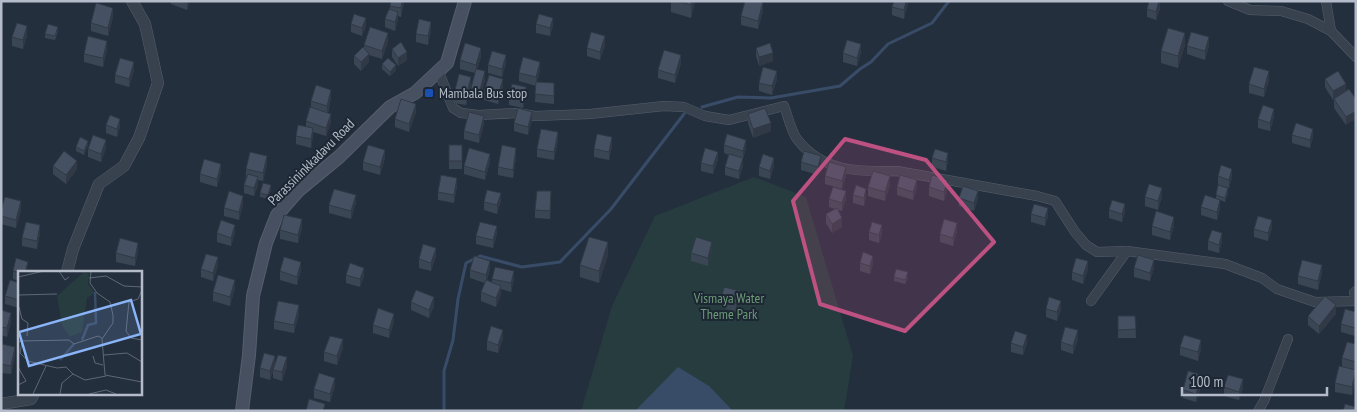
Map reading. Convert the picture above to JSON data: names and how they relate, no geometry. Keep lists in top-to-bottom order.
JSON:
{
  "streets": {
    "main road": ["Parassininkkadavu Road"]
  },
  "parks": ["Vismaya Water Theme Park"],
  "places": {
    "transit": ["Mambala Bus stop"]
  },
  "scale_bar": "100 m"
}
